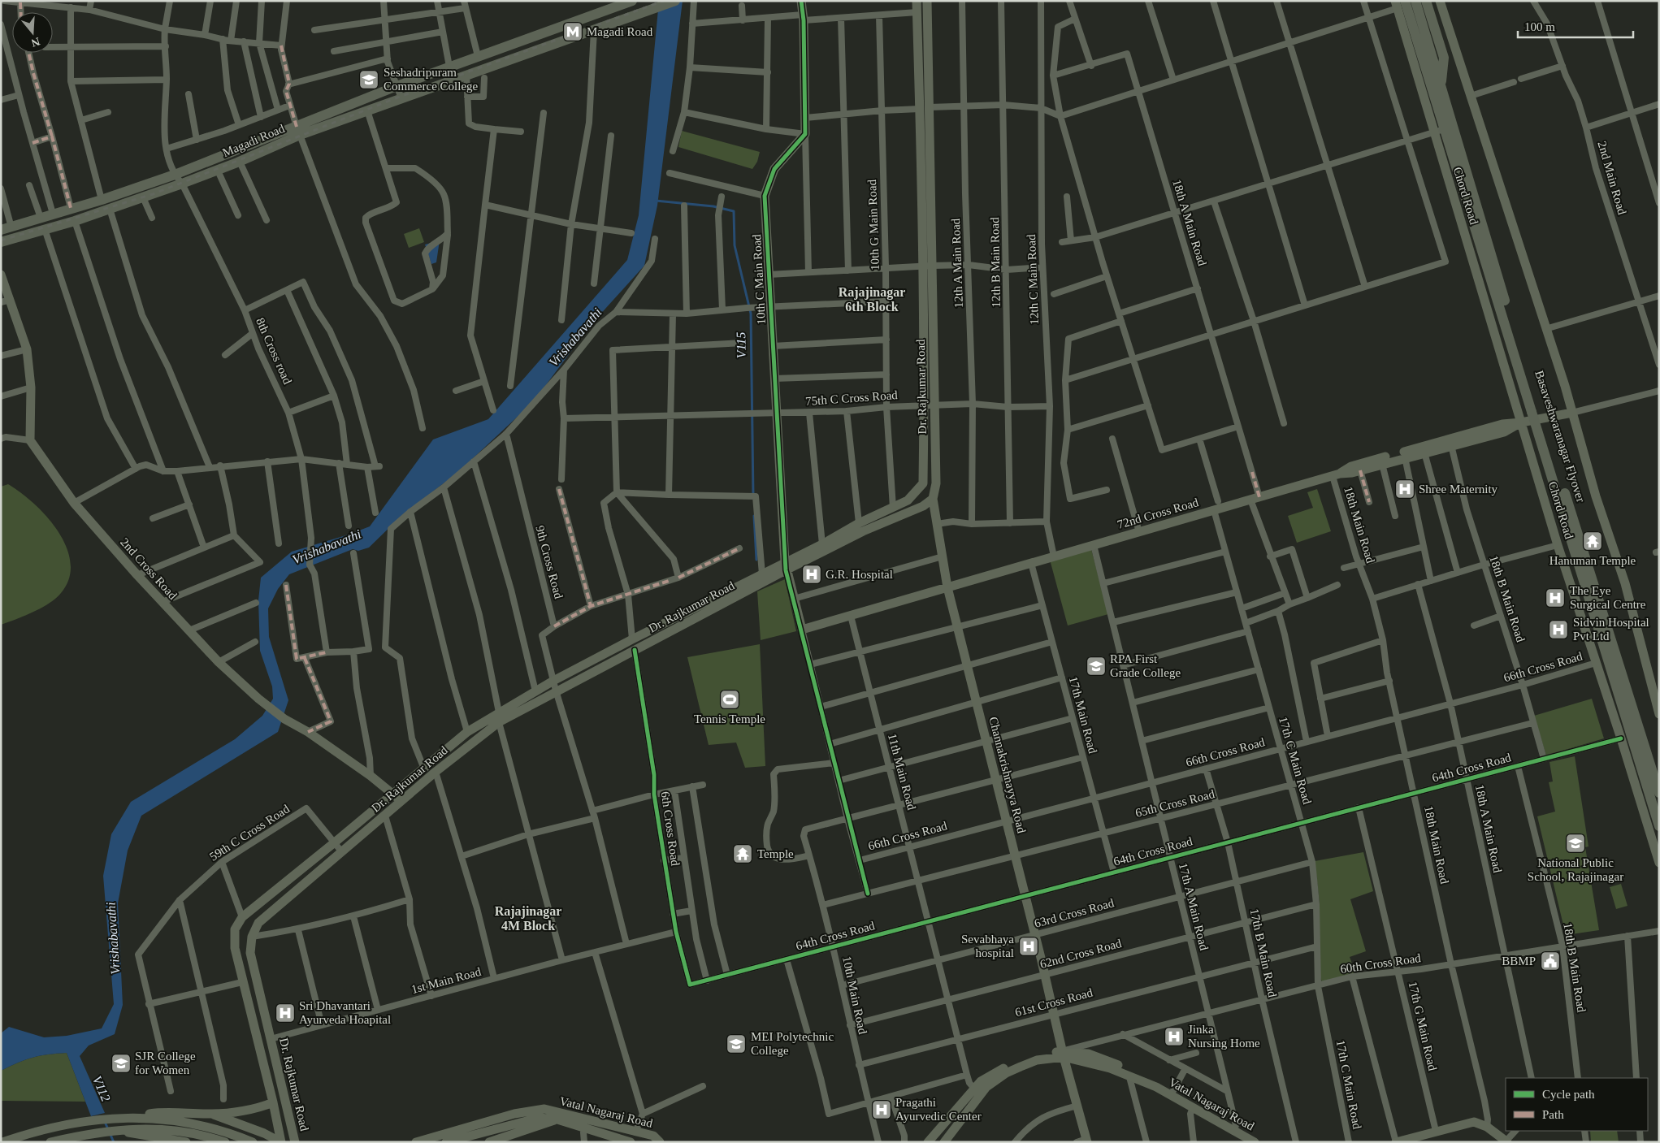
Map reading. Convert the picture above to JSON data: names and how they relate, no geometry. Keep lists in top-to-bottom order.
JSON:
{
  "streets": {
    "main road": [
      "Magadi Road",
      "Chord Road",
      "10th C Main Road",
      "Dr. Rajkumar Road",
      "Basaveshwaranagar Flyover",
      "72nd Cross Road",
      "2nd Cross Road",
      "Channakrishnayya Road",
      "Vatal Nagaraj Road"
    ],
    "street": [
      "2nd Main Road",
      "18th A Main Road",
      "10th G Main Road",
      "12th B Main Road",
      "12th A Main Road",
      "12th C Main Road",
      "8th Cross road",
      "75th C Cross Road",
      "18th Main Road",
      "9th Cross Road",
      "18th B Main Road",
      "66th Cross Road",
      "17th Main Road",
      "17th C Main Road",
      "64th Cross Road",
      "11th Main Road",
      "65th Cross Road",
      "6th Cross Road",
      "59th C Cross Road",
      "17th A Main Road",
      "63rd Cross Road",
      "17th B Main Road",
      "62nd Cross Road",
      "60th Cross Road",
      "1st Main Road",
      "10th Main Road",
      "61st Cross Road",
      "17th G Main Road"
    ]
  },
  "crossings": [
    ["Magadi Road", "8th Cross road"],
    ["Chord Road", "Basaveshwaranagar Flyover"],
    ["Chord Road", "72nd Cross Road"],
    ["Chord Road", "66th Cross Road"],
    ["Chord Road", "64th Cross Road"],
    ["18th A Main Road", "72nd Cross Road"],
    ["18th A Main Road", "66th Cross Road"],
    ["18th A Main Road", "64th Cross Road"],
    ["18th A Main Road", "65th Cross Road"],
    ["18th A Main Road", "60th Cross Road"],
    ["10th G Main Road", "Dr. Rajkumar Road"],
    ["10th G Main Road", "75th C Cross Road"],
    ["12th B Main Road", "75th C Cross Road"],
    ["12th A Main Road", "75th C Cross Road"],
    ["10th C Main Road", "Dr. Rajkumar Road"],
    ["10th C Main Road", "75th C Cross Road"],
    ["10th C Main Road", "72nd Cross Road"],
    ["12th C Main Road", "75th C Cross Road"],
    ["12th C Main Road", "72nd Cross Road"],
    ["Dr. Rajkumar Road", "75th C Cross Road"],
    ["Dr. Rajkumar Road", "2nd Cross Road"],
    ["Dr. Rajkumar Road", "Channakrishnayya Road"],
    ["Dr. Rajkumar Road", "6th Cross Road"],
    ["Dr. Rajkumar Road", "59th C Cross Road"],
    ["Dr. Rajkumar Road", "1st Main Road"],
    ["72nd Cross Road", "18th Main Road"],
    ["72nd Cross Road", "18th B Main Road"],
    ["72nd Cross Road", "17th Main Road"],
    ["72nd Cross Road", "17th C Main Road"],
    ["72nd Cross Road", "11th Main Road"],
    ["72nd Cross Road", "Channakrishnayya Road"],
    ["72nd Cross Road", "17th A Main Road"],
    ["18th Main Road", "66th Cross Road"],
    ["18th Main Road", "64th Cross Road"],
    ["18th Main Road", "65th Cross Road"],
    ["18th Main Road", "60th Cross Road"],
    ["18th B Main Road", "66th Cross Road"],
    ["18th B Main Road", "64th Cross Road"],
    ["18th B Main Road", "65th Cross Road"],
    ["18th B Main Road", "60th Cross Road"],
    ["66th Cross Road", "17th Main Road"],
    ["66th Cross Road", "17th C Main Road"],
    ["66th Cross Road", "11th Main Road"],
    ["66th Cross Road", "Channakrishnayya Road"],
    ["66th Cross Road", "17th A Main Road"],
    ["66th Cross Road", "17th B Main Road"],
    ["17th Main Road", "64th Cross Road"],
    ["17th Main Road", "65th Cross Road"],
    ["17th C Main Road", "64th Cross Road"],
    ["17th C Main Road", "65th Cross Road"],
    ["17th C Main Road", "63rd Cross Road"],
    ["17th C Main Road", "62nd Cross Road"],
    ["17th C Main Road", "60th Cross Road"],
    ["17th C Main Road", "61st Cross Road"],
    ["64th Cross Road", "11th Main Road"],
    ["64th Cross Road", "Channakrishnayya Road"],
    ["64th Cross Road", "6th Cross Road"],
    ["64th Cross Road", "17th A Main Road"],
    ["64th Cross Road", "17th B Main Road"],
    ["64th Cross Road", "10th Main Road"],
    ["64th Cross Road", "17th G Main Road"],
    ["11th Main Road", "65th Cross Road"],
    ["11th Main Road", "63rd Cross Road"],
    ["11th Main Road", "62nd Cross Road"],
    ["11th Main Road", "61st Cross Road"],
    ["Channakrishnayya Road", "65th Cross Road"],
    ["Channakrishnayya Road", "63rd Cross Road"],
    ["Channakrishnayya Road", "62nd Cross Road"],
    ["Channakrishnayya Road", "60th Cross Road"],
    ["Channakrishnayya Road", "61st Cross Road"],
    ["Channakrishnayya Road", "Vatal Nagaraj Road"],
    ["65th Cross Road", "17th A Main Road"],
    ["65th Cross Road", "17th B Main Road"],
    ["65th Cross Road", "10th Main Road"],
    ["6th Cross Road", "1st Main Road"],
    ["17th A Main Road", "63rd Cross Road"],
    ["17th A Main Road", "62nd Cross Road"],
    ["17th A Main Road", "60th Cross Road"],
    ["17th A Main Road", "61st Cross Road"],
    ["17th A Main Road", "Vatal Nagaraj Road"],
    ["63rd Cross Road", "17th B Main Road"],
    ["63rd Cross Road", "10th Main Road"],
    ["17th B Main Road", "62nd Cross Road"],
    ["17th B Main Road", "60th Cross Road"],
    ["17th B Main Road", "61st Cross Road"],
    ["62nd Cross Road", "10th Main Road"],
    ["60th Cross Road", "17th G Main Road"],
    ["60th Cross Road", "Vatal Nagaraj Road"],
    ["10th Main Road", "61st Cross Road"]
  ],
  "districts": ["Rajajinagar 6th Block", "Rajajinagar 4M Block"],
  "water": ["Vrishabavathi", "V115", "V112"],
  "places": {
    "metro station": ["Magadi Road"],
    "school or university": [
      "Seshadripuram Commerce College",
      "RPA First Grade College",
      "National Public School, Rajajinagar",
      "MEI Polytechnic College",
      "SJR College for Women"
    ],
    "hospital": [
      "Shree Maternity",
      "G.R. Hospital",
      "The Eye Surgical Centre",
      "Sidvin Hospital Pvt Ltd",
      "Sevabhaya hospital",
      "Sri Dhavantari Ayurveda Hoapital",
      "Jinka Nursing Home",
      "Pragathi Ayurvedic Center"
    ],
    "temple": ["Hanuman Temple", "Temple"],
    "sports": ["Tennis Temple"],
    "public building": ["BBMP"]
  },
  "legend": ["Cycle path", "Path"],
  "scale_bar": "100 m",
  "north": "bottom"
}
